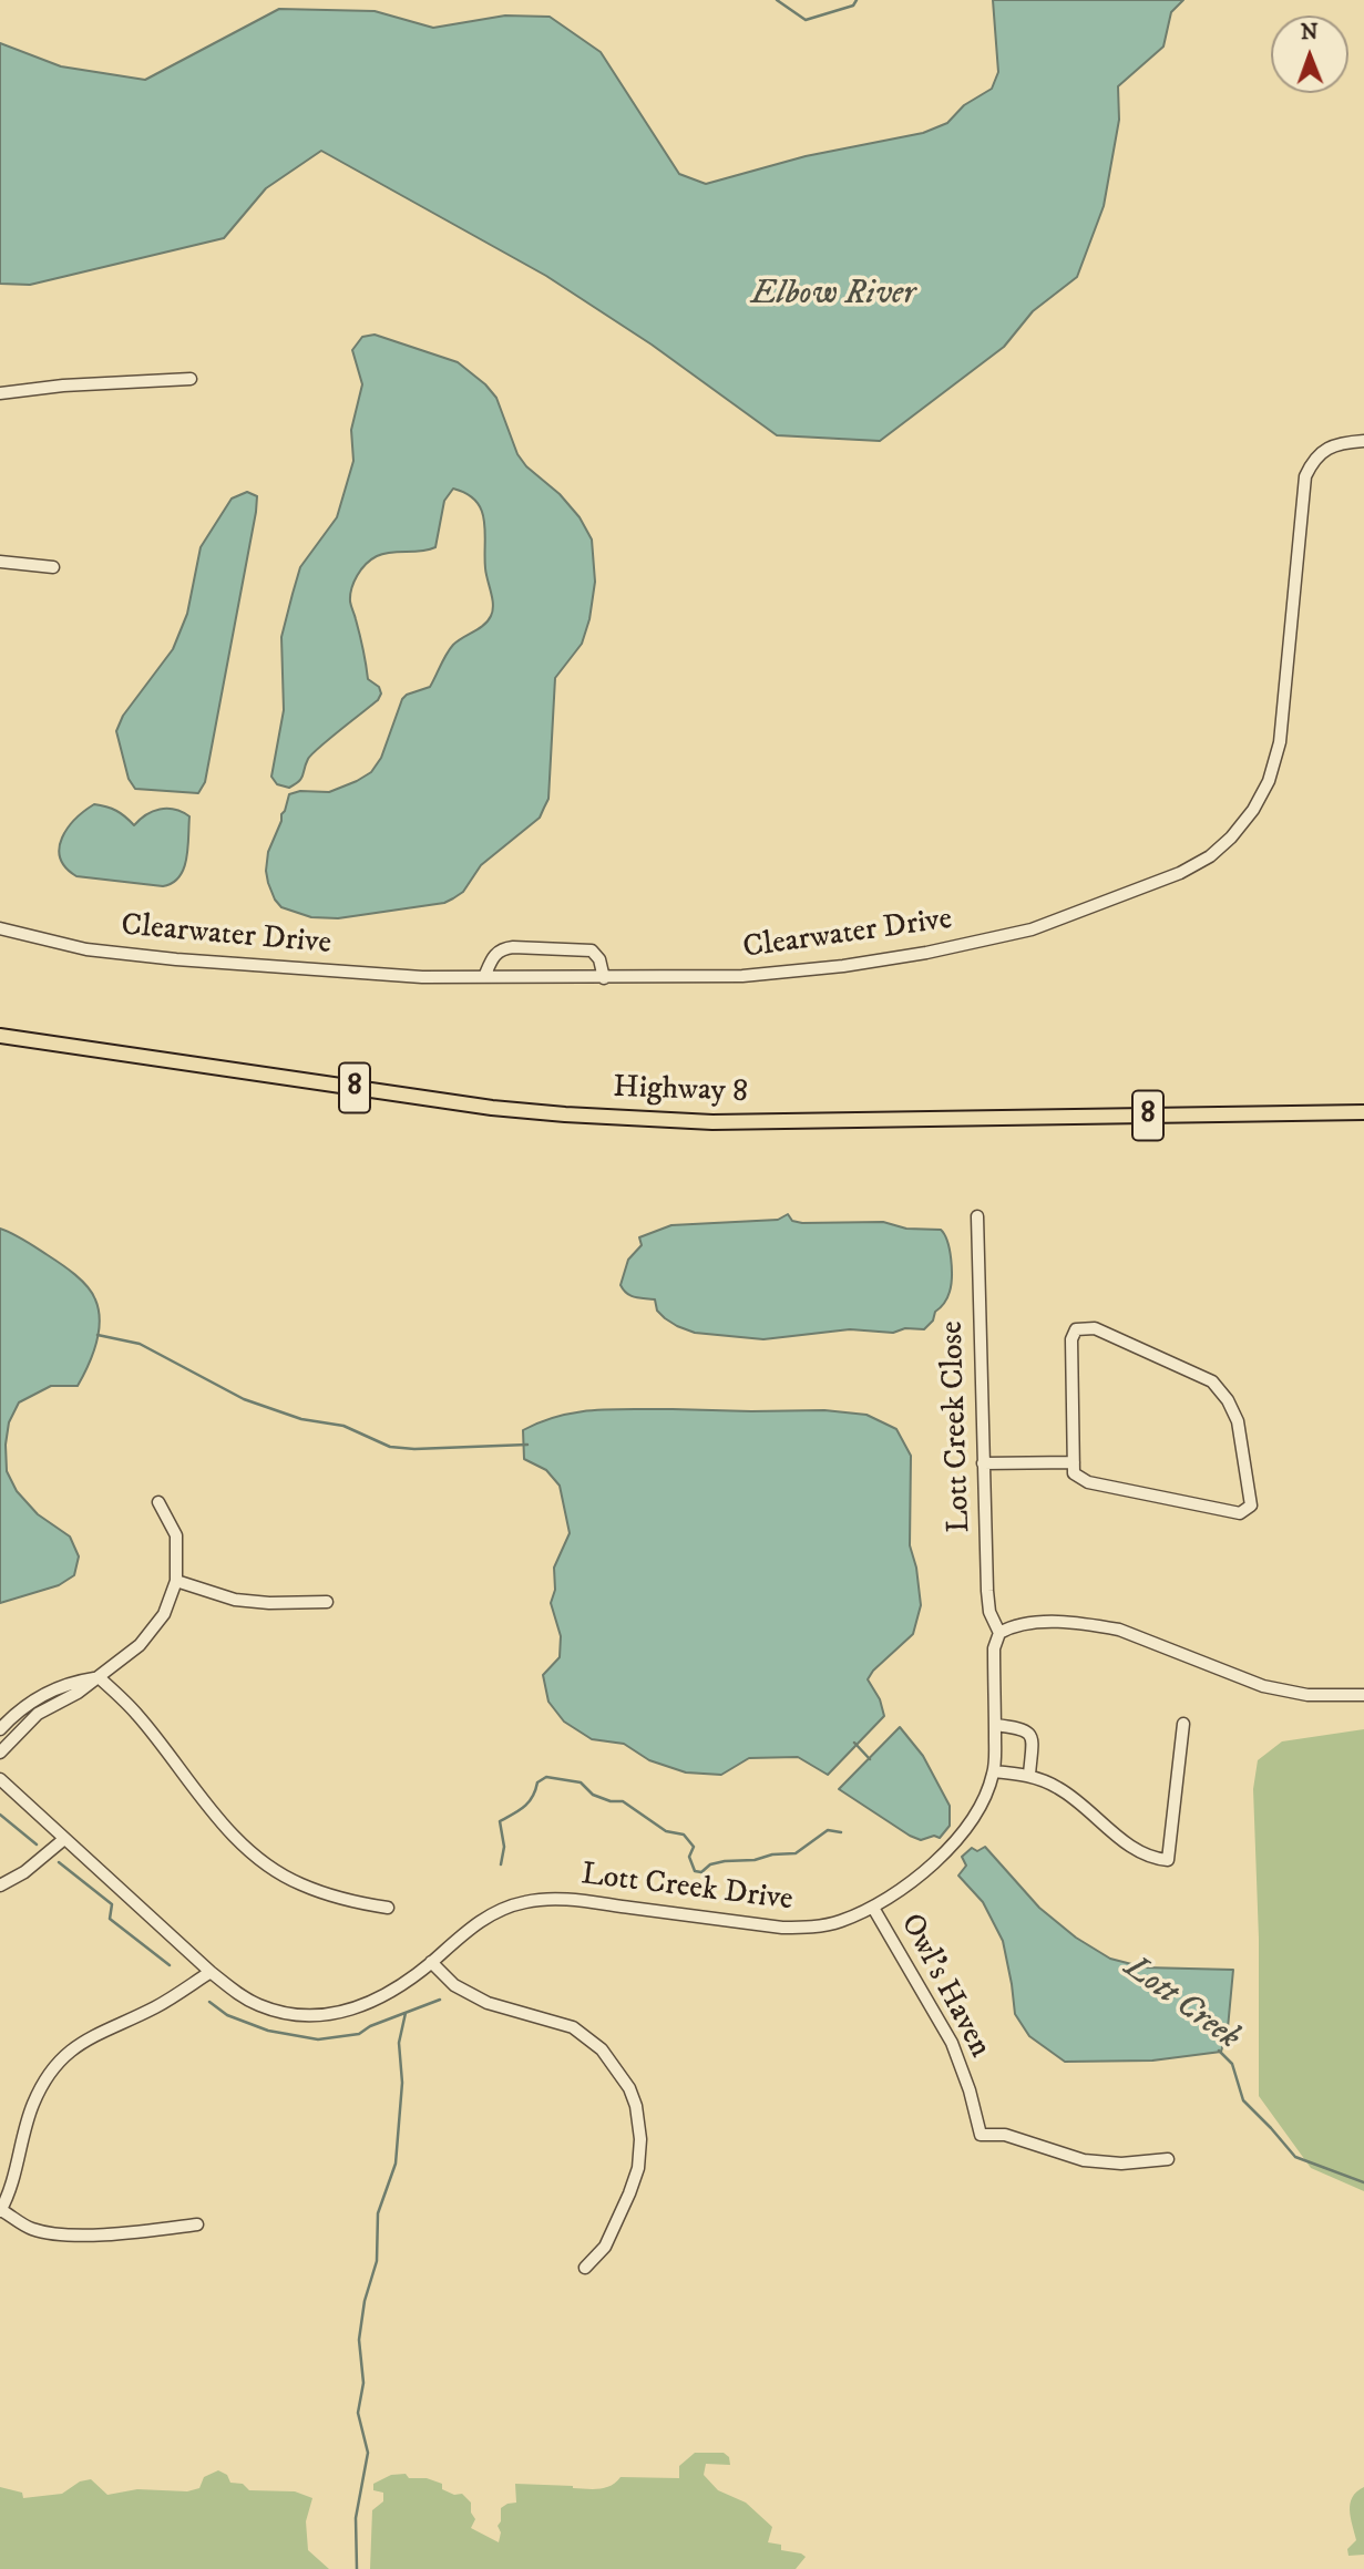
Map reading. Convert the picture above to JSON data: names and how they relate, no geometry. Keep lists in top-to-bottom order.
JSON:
{
  "streets": {
    "main road": ["8", "Highway 8"],
    "street": [
      "Clearwater Drive",
      "Lott Creek Close",
      "Lott Creek Drive",
      "Owl's Haven"
    ]
  },
  "crossings": [
    ["Lott Creek Close", "Lott Creek Drive"],
    ["Lott Creek Drive", "Owl's Haven"]
  ],
  "water": ["Elbow River", "Lott Creek"],
  "north": "top"
}
